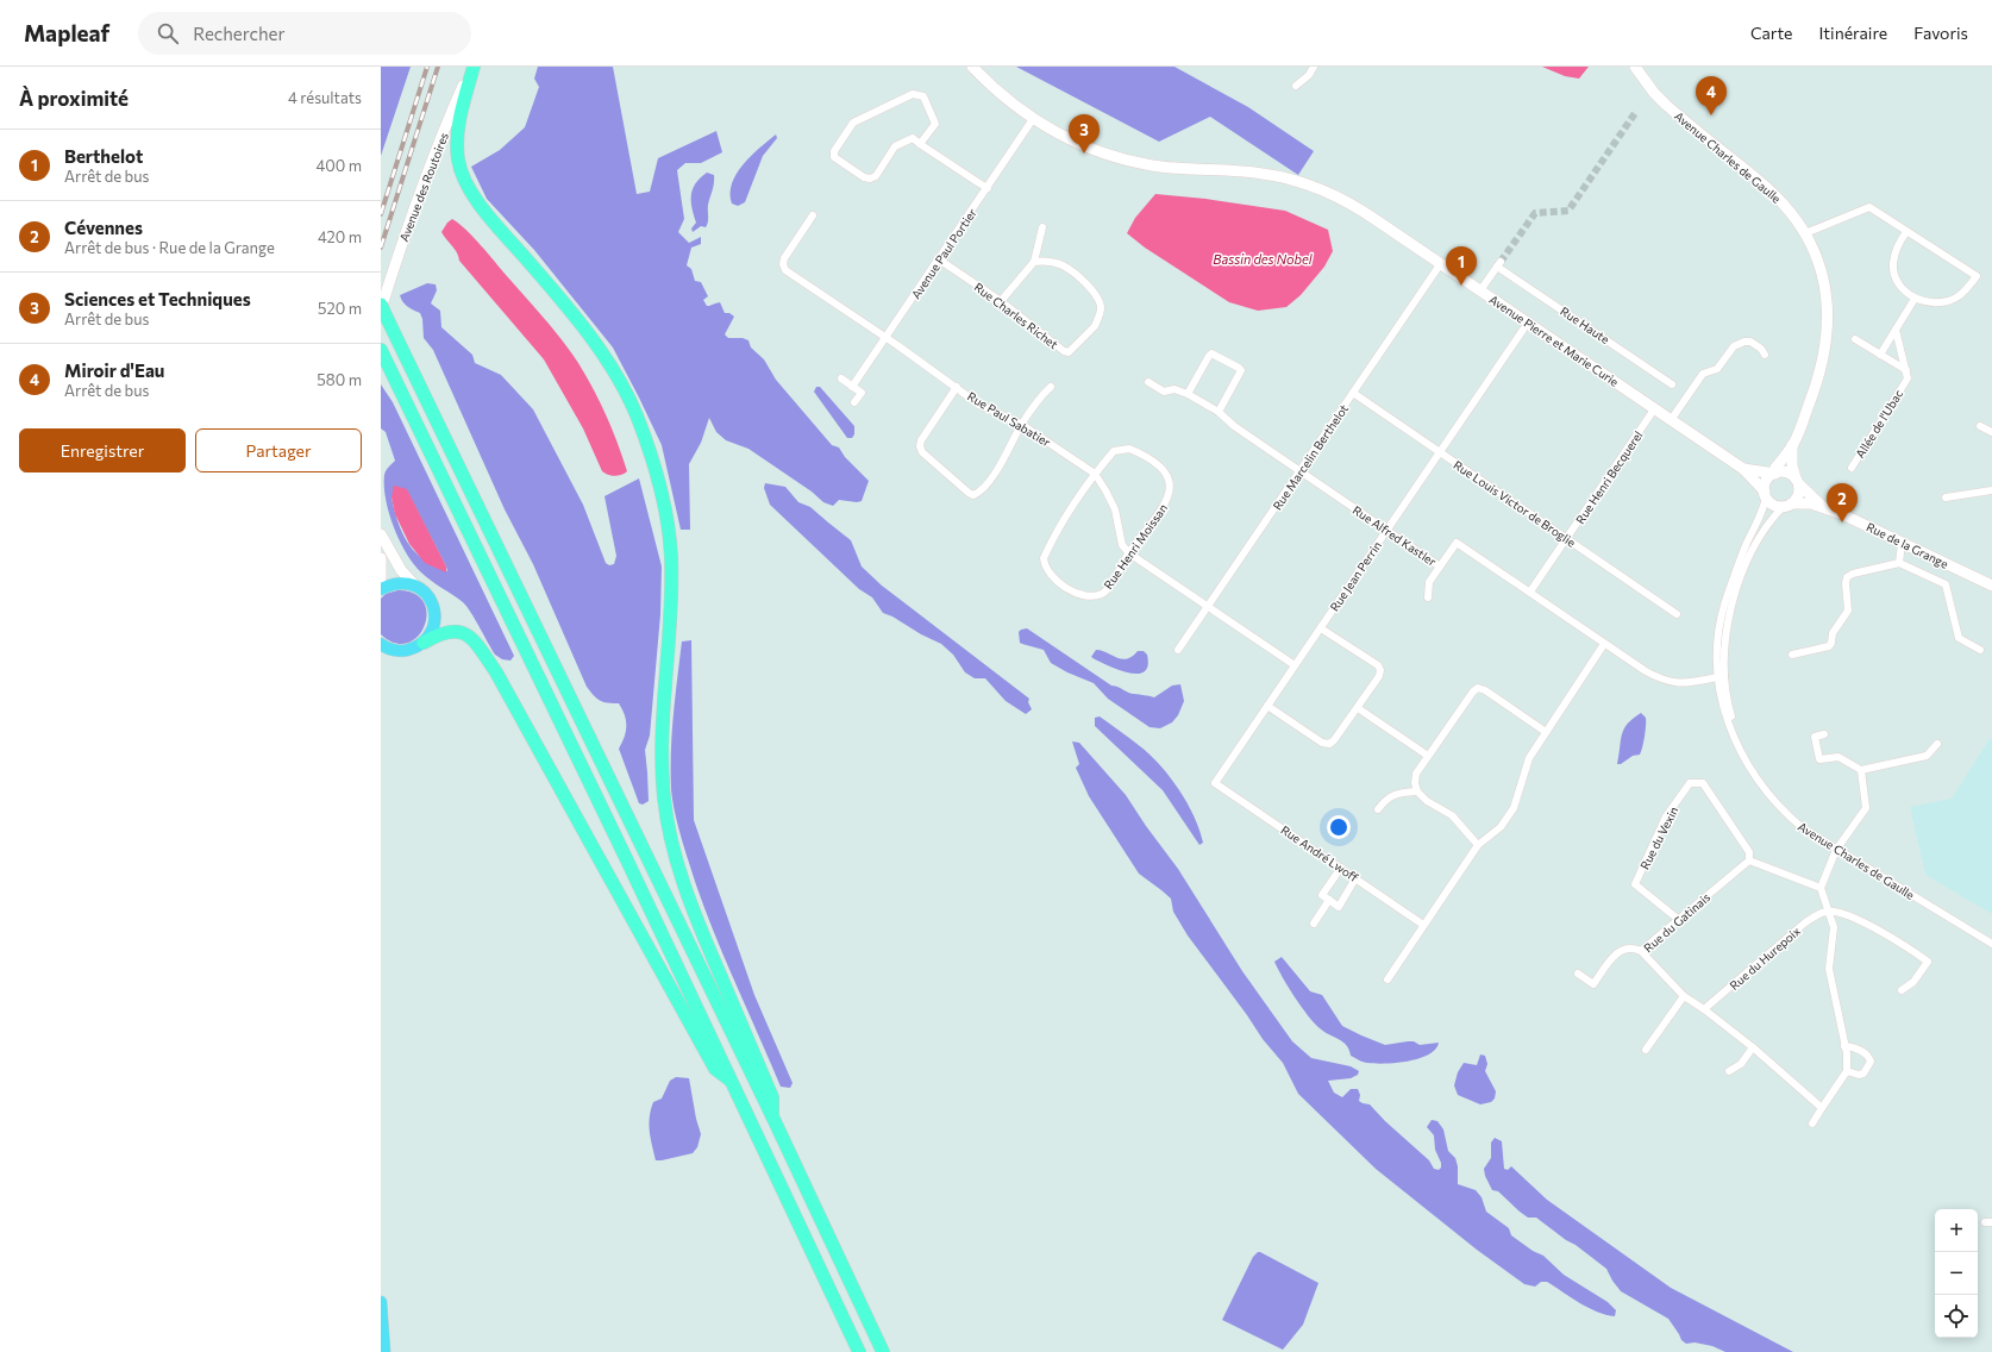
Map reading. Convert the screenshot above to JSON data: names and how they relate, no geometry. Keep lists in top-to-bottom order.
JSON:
{
  "streets": {
    "street": [
      "Avenue Charles de Gaulle",
      "Avenue des Routoires",
      "Avenue Paul Portier",
      "Rue Charles Richet",
      "Rue Haute",
      "Avenue Pierre et Marie Curie",
      "Rue Paul Sabatier",
      "Allée de l'Ubac",
      "Rue Marcelin Berthelot",
      "Rue Henri Becquerel",
      "Rue Louis Victor de Broglie",
      "Rue Alfred Kastler",
      "Rue de la Grange",
      "Rue Henri Moissan",
      "Rue Jean Perrin",
      "Rue du Vexin",
      "Rue André Lwoff",
      "Rue du Gatinais",
      "Rue du Hurepoix"
    ]
  },
  "crossings": [
    ["Avenue Charles de Gaulle", "Avenue Pierre et Marie Curie"],
    ["Avenue Charles de Gaulle", "Rue Alfred Kastler"],
    ["Avenue Charles de Gaulle", "Rue de la Grange"],
    ["Avenue Paul Portier", "Rue Charles Richet"],
    ["Avenue Paul Portier", "Avenue Pierre et Marie Curie"],
    ["Avenue Paul Portier", "Rue Paul Sabatier"],
    ["Rue Haute", "Avenue Pierre et Marie Curie"],
    ["Avenue Pierre et Marie Curie", "Rue Marcelin Berthelot"],
    ["Avenue Pierre et Marie Curie", "Rue Henri Becquerel"],
    ["Avenue Pierre et Marie Curie", "Rue de la Grange"],
    ["Avenue Pierre et Marie Curie", "Rue Jean Perrin"],
    ["Rue Paul Sabatier", "Rue Henri Moissan"],
    ["Rue Marcelin Berthelot", "Rue Louis Victor de Broglie"],
    ["Rue Marcelin Berthelot", "Rue Alfred Kastler"],
    ["Rue Henri Becquerel", "Rue Louis Victor de Broglie"],
    ["Rue Henri Becquerel", "Rue Alfred Kastler"],
    ["Rue Louis Victor de Broglie", "Rue Jean Perrin"],
    ["Rue Alfred Kastler", "Rue Jean Perrin"],
    ["Rue Jean Perrin", "Rue André Lwoff"],
    ["Rue du Vexin", "Rue du Gatinais"],
    ["Rue du Gatinais", "Rue du Hurepoix"]
  ],
  "water": ["Bassin des Nobel"],
  "page": {
    "header": "Mapleaf",
    "search": "Rechercher",
    "nav": ["Carte", "Itinéraire", "Favoris"],
    "heading": ["À proximité", "4 résultats"],
    "pins": [
      "4",
      "3",
      "1",
      "2"
    ],
    "list": [
      {
        "mark": "1",
        "name": "Berthelot",
        "note": "Arrêt de bus",
        "value": "400 m"
      },
      {
        "mark": "2",
        "name": "Cévennes",
        "note": "Arrêt de bus · Rue de la Grange",
        "value": "420 m"
      },
      {
        "mark": "3",
        "name": "Sciences et Techniques",
        "note": "Arrêt de bus",
        "value": "520 m"
      },
      {
        "mark": "4",
        "name": "Miroir d'Eau",
        "note": "Arrêt de bus",
        "value": "580 m"
      }
    ],
    "buttons": ["Enregistrer", "Partager"],
    "map_buttons": ["+", "−"]
  }
}
